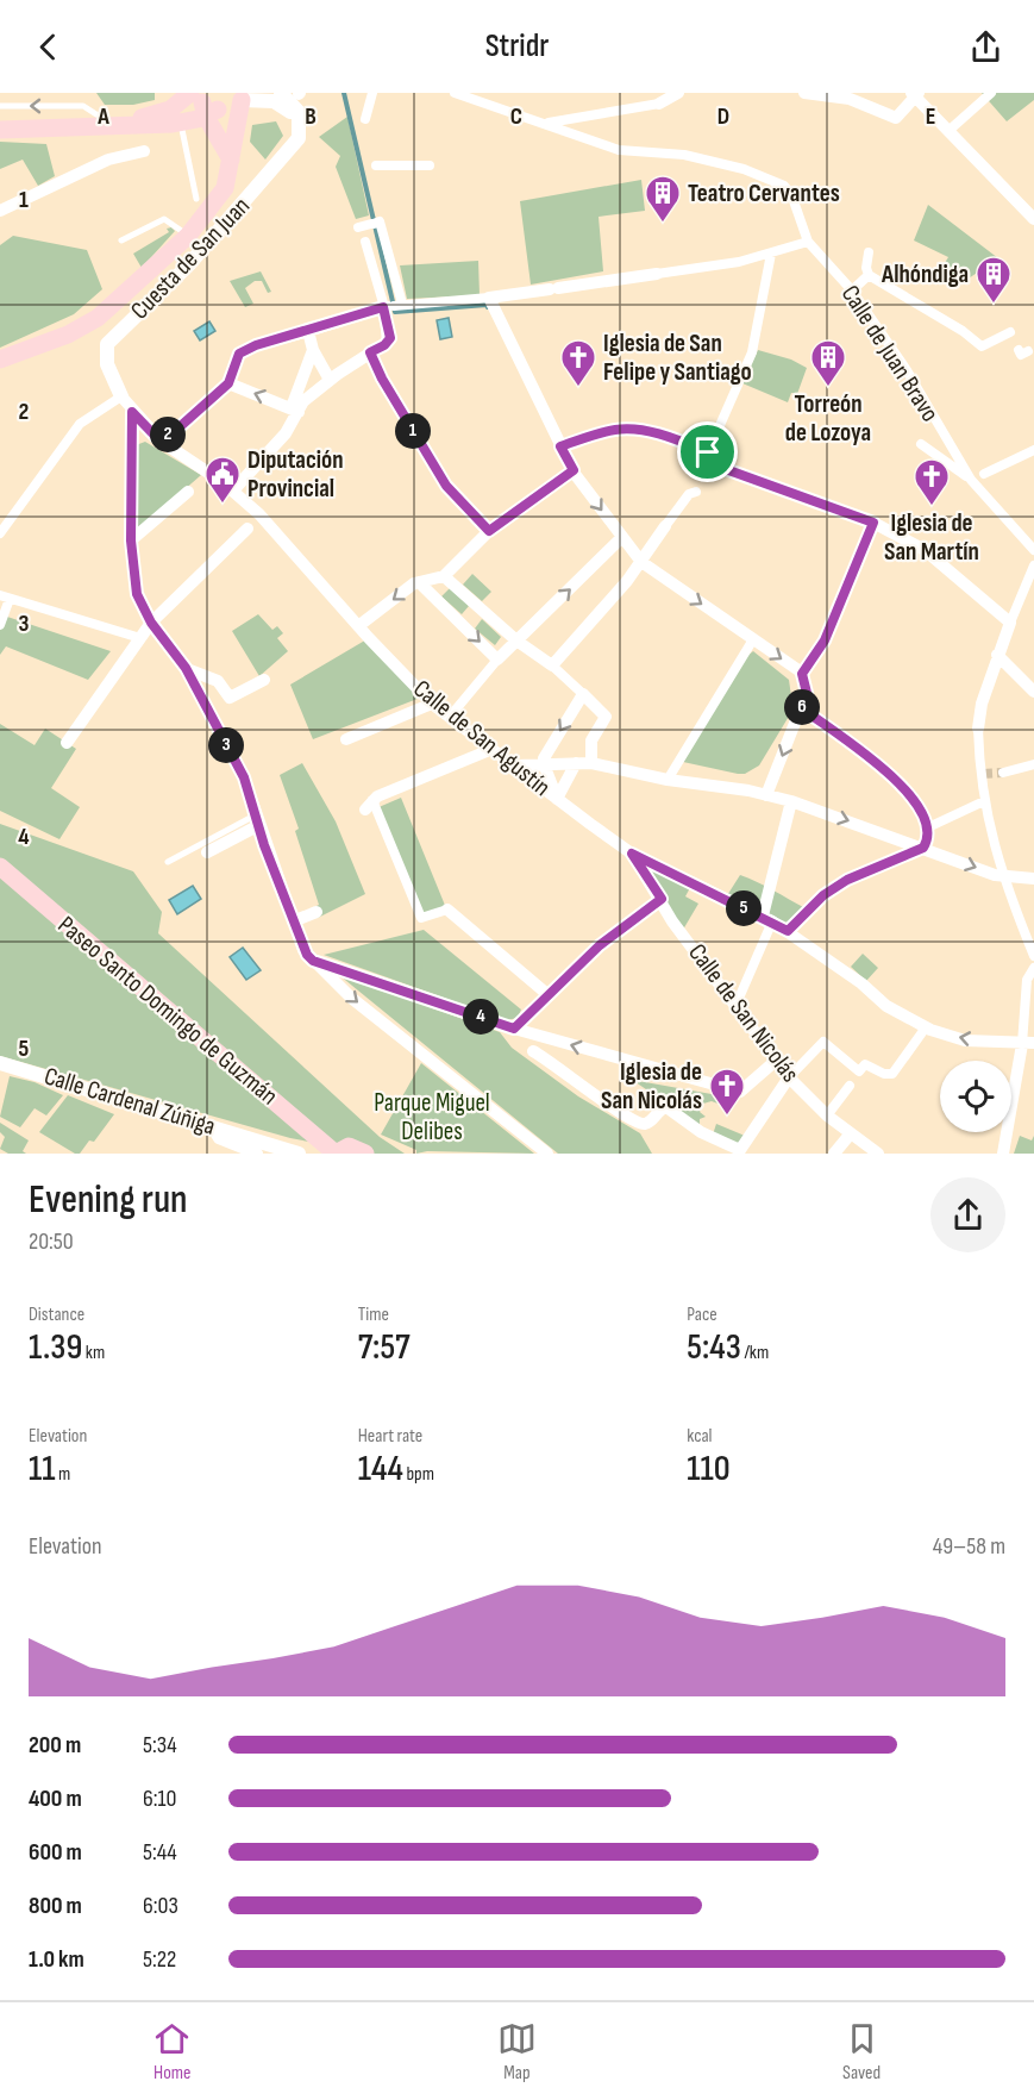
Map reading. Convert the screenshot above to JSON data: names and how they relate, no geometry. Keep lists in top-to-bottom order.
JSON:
{
  "streets": {
    "main road": ["Paseo Santo Domingo de Guzmán"],
    "street": [
      "Cuesta de San Juan",
      "Calle de Juan Bravo",
      "Calle de San Agustín",
      "Calle de San Nicolás",
      "Calle Cardenal Zúñiga"
    ]
  },
  "crossings": [
    ["Cuesta de San Juan", "Calle de San Agustín"],
    ["Calle de San Agustín", "Calle de San Nicolás"]
  ],
  "parks": ["Parque Miguel Delibes"],
  "places": {
    "building": ["Teatro Cervantes", "Alhóndiga", "Torreón de Lozoya"],
    "church": ["Iglesia de San Felipe y Santiago", "Iglesia de San Martín", "Iglesia de San Nicolás"],
    "public building": ["Diputación Provincial"]
  },
  "page": {
    "header": "Stridr",
    "pins": [
      "1",
      "2",
      "6",
      "3",
      "5",
      "4"
    ],
    "heading": ["Evening run", "20:50"],
    "stats": [
      ["Distance", "1.39 km"],
      ["Time", "7:57"],
      ["Pace", "5:43 /km"],
      ["Elevation", "11 m"],
      ["Heart rate", "144 bpm"],
      ["kcal", "110"]
    ],
    "chart": ["Elevation", "49–58 m"],
    "list": [
      {
        "name": "200 m",
        "note": "5:34"
      },
      {
        "name": "400 m",
        "note": "6:10"
      },
      {
        "name": "600 m",
        "note": "5:44"
      },
      {
        "name": "800 m",
        "note": "6:03"
      },
      {
        "name": "1.0 km",
        "note": "5:22"
      }
    ],
    "tabs": ["Home", "Map", "Saved"]
  },
  "grid": {
    "columns": [
      "A",
      "B",
      "C",
      "D",
      "E"
    ],
    "rows": [
      "1",
      "2",
      "3",
      "4",
      "5"
    ]
  }
}
